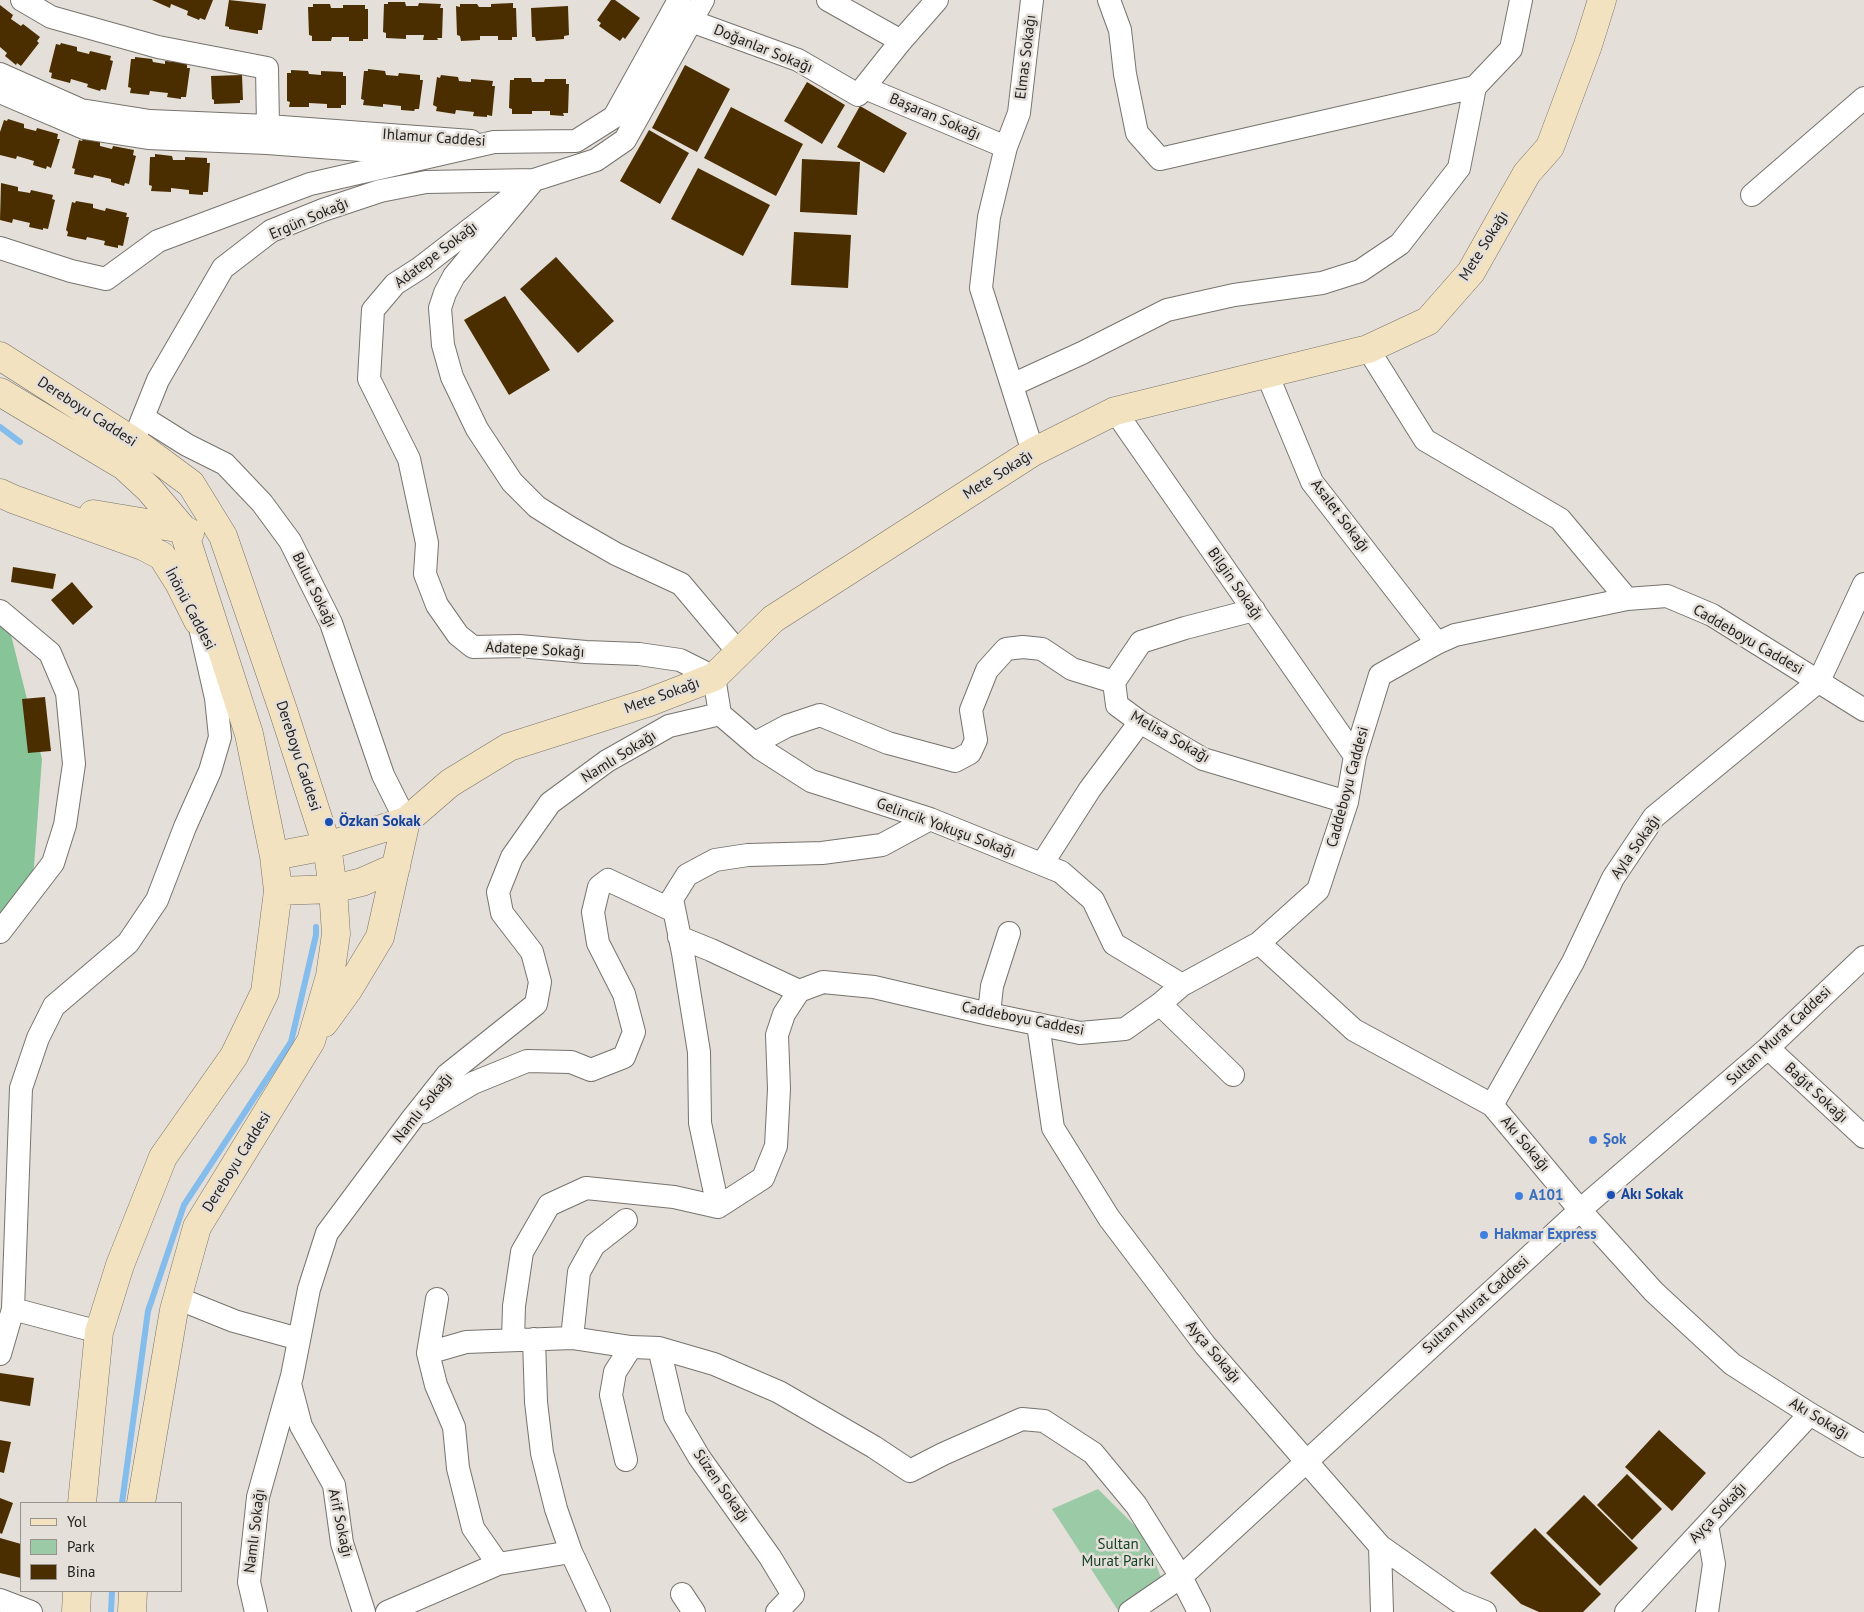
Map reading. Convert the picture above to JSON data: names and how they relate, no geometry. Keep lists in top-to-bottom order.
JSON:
{
  "streets": {
    "main road": ["Mete Sokağı", "Dereboyu Caddesi", "İnönü Caddesi"],
    "street": [
      "Doğanlar Sokağı",
      "Elmas Sokağı",
      "Başaran Sokağı",
      "Ihlamur Caddesi",
      "Ergün Sokağı",
      "Adatepe Sokağı",
      "Asalet Sokağı",
      "Bilgin Sokağı",
      "Bulut Sokağı",
      "Caddeboyu Caddesi",
      "Melisa Sokağı",
      "Namlı Sokağı",
      "Gelincik Yokuşu Sokağı",
      "Ayla Sokağı",
      "Sultan Murat Caddesi",
      "Bağıt Sokağı",
      "Akı Sokağı",
      "Ayça Sokağı",
      "Süzen Sokağı",
      "Arif Sokağı"
    ]
  },
  "crossings": [
    ["Doğanlar Sokağı", "Başaran Sokağı"],
    ["Elmas Sokağı", "Başaran Sokağı"],
    ["Elmas Sokağı", "Mete Sokağı"],
    ["Ergün Sokağı", "Adatepe Sokağı"],
    ["Ergün Sokağı", "Dereboyu Caddesi"],
    ["Ergün Sokağı", "Bulut Sokağı"],
    ["Mete Sokağı", "Adatepe Sokağı"],
    ["Mete Sokağı", "Dereboyu Caddesi"],
    ["Mete Sokağı", "Asalet Sokağı"],
    ["Mete Sokağı", "Bilgin Sokağı"],
    ["Mete Sokağı", "Bulut Sokağı"],
    ["Dereboyu Caddesi", "Bulut Sokağı"],
    ["Dereboyu Caddesi", "İnönü Caddesi"],
    ["Asalet Sokağı", "Caddeboyu Caddesi"],
    ["Bilgin Sokağı", "Caddeboyu Caddesi"],
    ["Caddeboyu Caddesi", "Melisa Sokağı"],
    ["Caddeboyu Caddesi", "Gelincik Yokuşu Sokağı"],
    ["Caddeboyu Caddesi", "Ayla Sokağı"],
    ["Caddeboyu Caddesi", "Akı Sokağı"],
    ["Caddeboyu Caddesi", "Ayça Sokağı"],
    ["Namlı Sokağı", "Gelincik Yokuşu Sokağı"],
    ["Namlı Sokağı", "Arif Sokağı"],
    ["Ayla Sokağı", "Akı Sokağı"],
    ["Sultan Murat Caddesi", "Bağıt Sokağı"],
    ["Sultan Murat Caddesi", "Akı Sokağı"],
    ["Sultan Murat Caddesi", "Ayça Sokağı"],
    ["Akı Sokağı", "Ayça Sokağı"]
  ],
  "parks": ["Sultan Murat Parkı"],
  "places": [
    "Özkan Sokak",
    "Şok",
    "Akı Sokak",
    "A101",
    "Hakmar Express"
  ],
  "legend": ["Yol", "Park", "Bina"]
}
